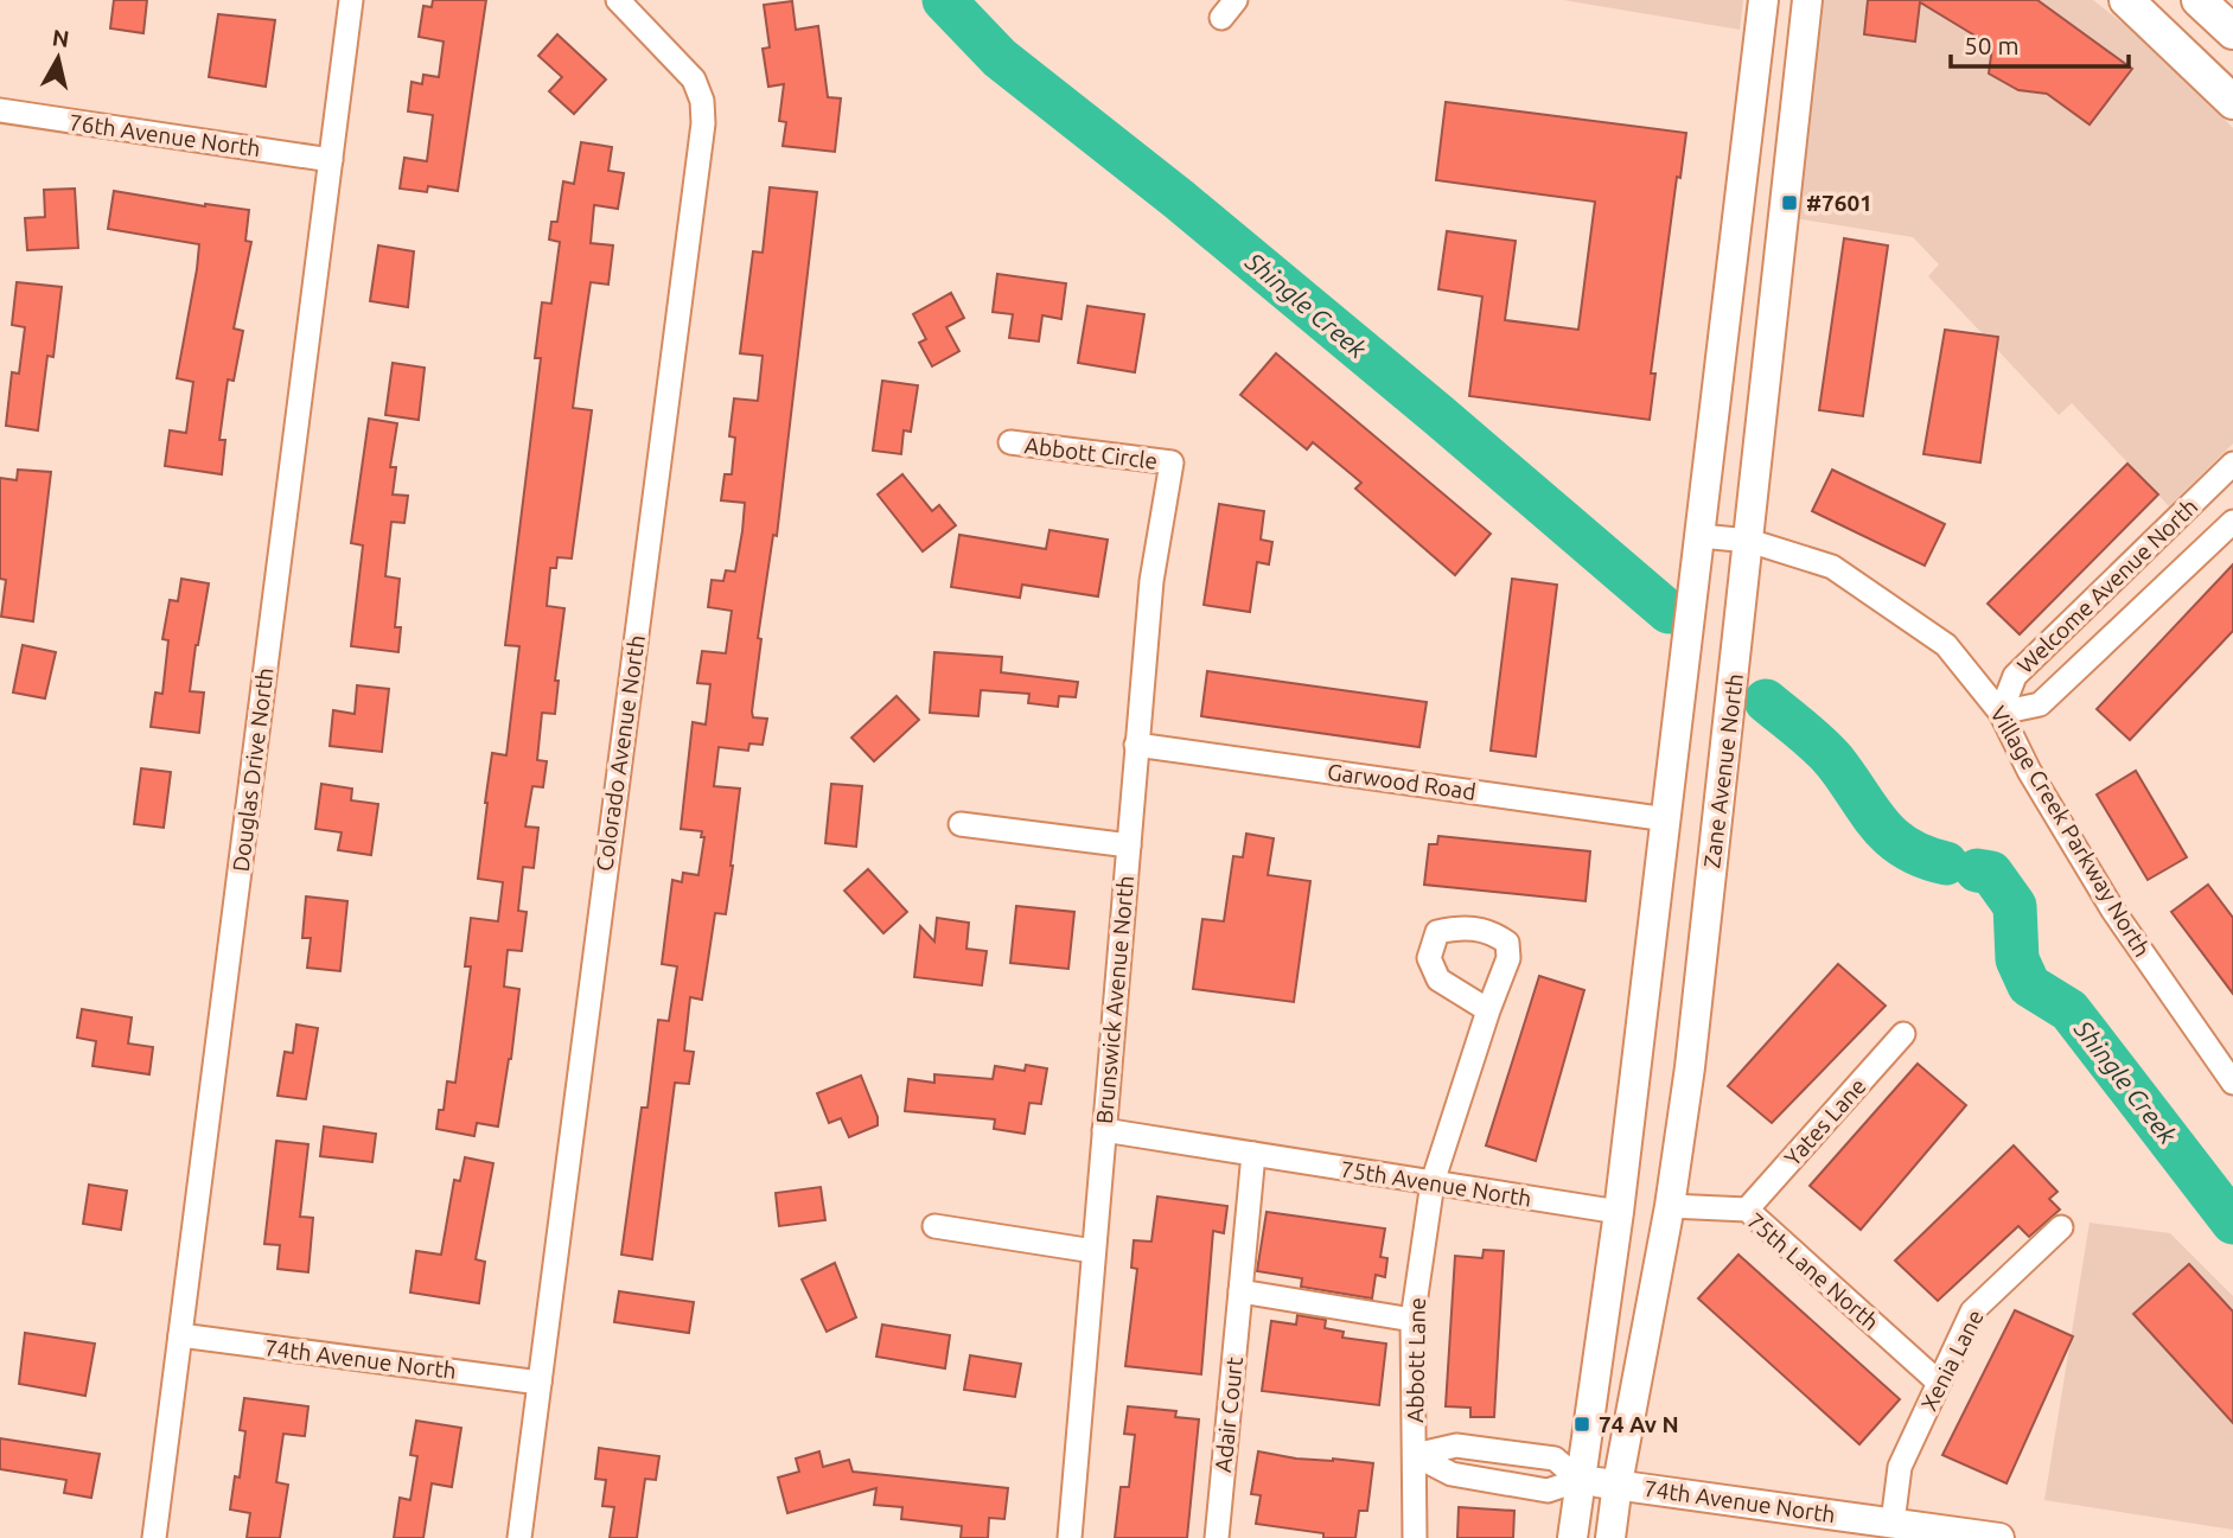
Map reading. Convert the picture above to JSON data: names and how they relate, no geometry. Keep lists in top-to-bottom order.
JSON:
{
  "streets": {
    "street": [
      "76th Avenue North",
      "Abbott Circle",
      "Welcome Avenue North",
      "Colorado Avenue North",
      "Douglas Drive North",
      "Zane Avenue North",
      "Garwood Road",
      "Village Creek Parkway North",
      "Brunswick Avenue North",
      "Yates Lane",
      "75th Avenue North",
      "75th Lane North",
      "74th Avenue North",
      "Abbott Lane",
      "Xenia Lane",
      "Adair Court"
    ]
  },
  "crossings": [
    ["76th Avenue North", "Douglas Drive North"],
    ["Abbott Circle", "Brunswick Avenue North"],
    ["Welcome Avenue North", "Village Creek Parkway North"],
    ["Colorado Avenue North", "74th Avenue North"],
    ["Douglas Drive North", "74th Avenue North"],
    ["Zane Avenue North", "Village Creek Parkway North"],
    ["Zane Avenue North", "75th Lane North"],
    ["Zane Avenue North", "74th Avenue North"],
    ["Garwood Road", "Brunswick Avenue North"],
    ["Brunswick Avenue North", "75th Avenue North"],
    ["Yates Lane", "75th Lane North"],
    ["75th Avenue North", "Abbott Lane"],
    ["75th Lane North", "Xenia Lane"],
    ["74th Avenue North", "Xenia Lane"]
  ],
  "water": ["Shingle Creek"],
  "places": {
    "transit": ["#7601", "74 Av N"]
  },
  "scale_bar": "50 m",
  "north": "top"
}
